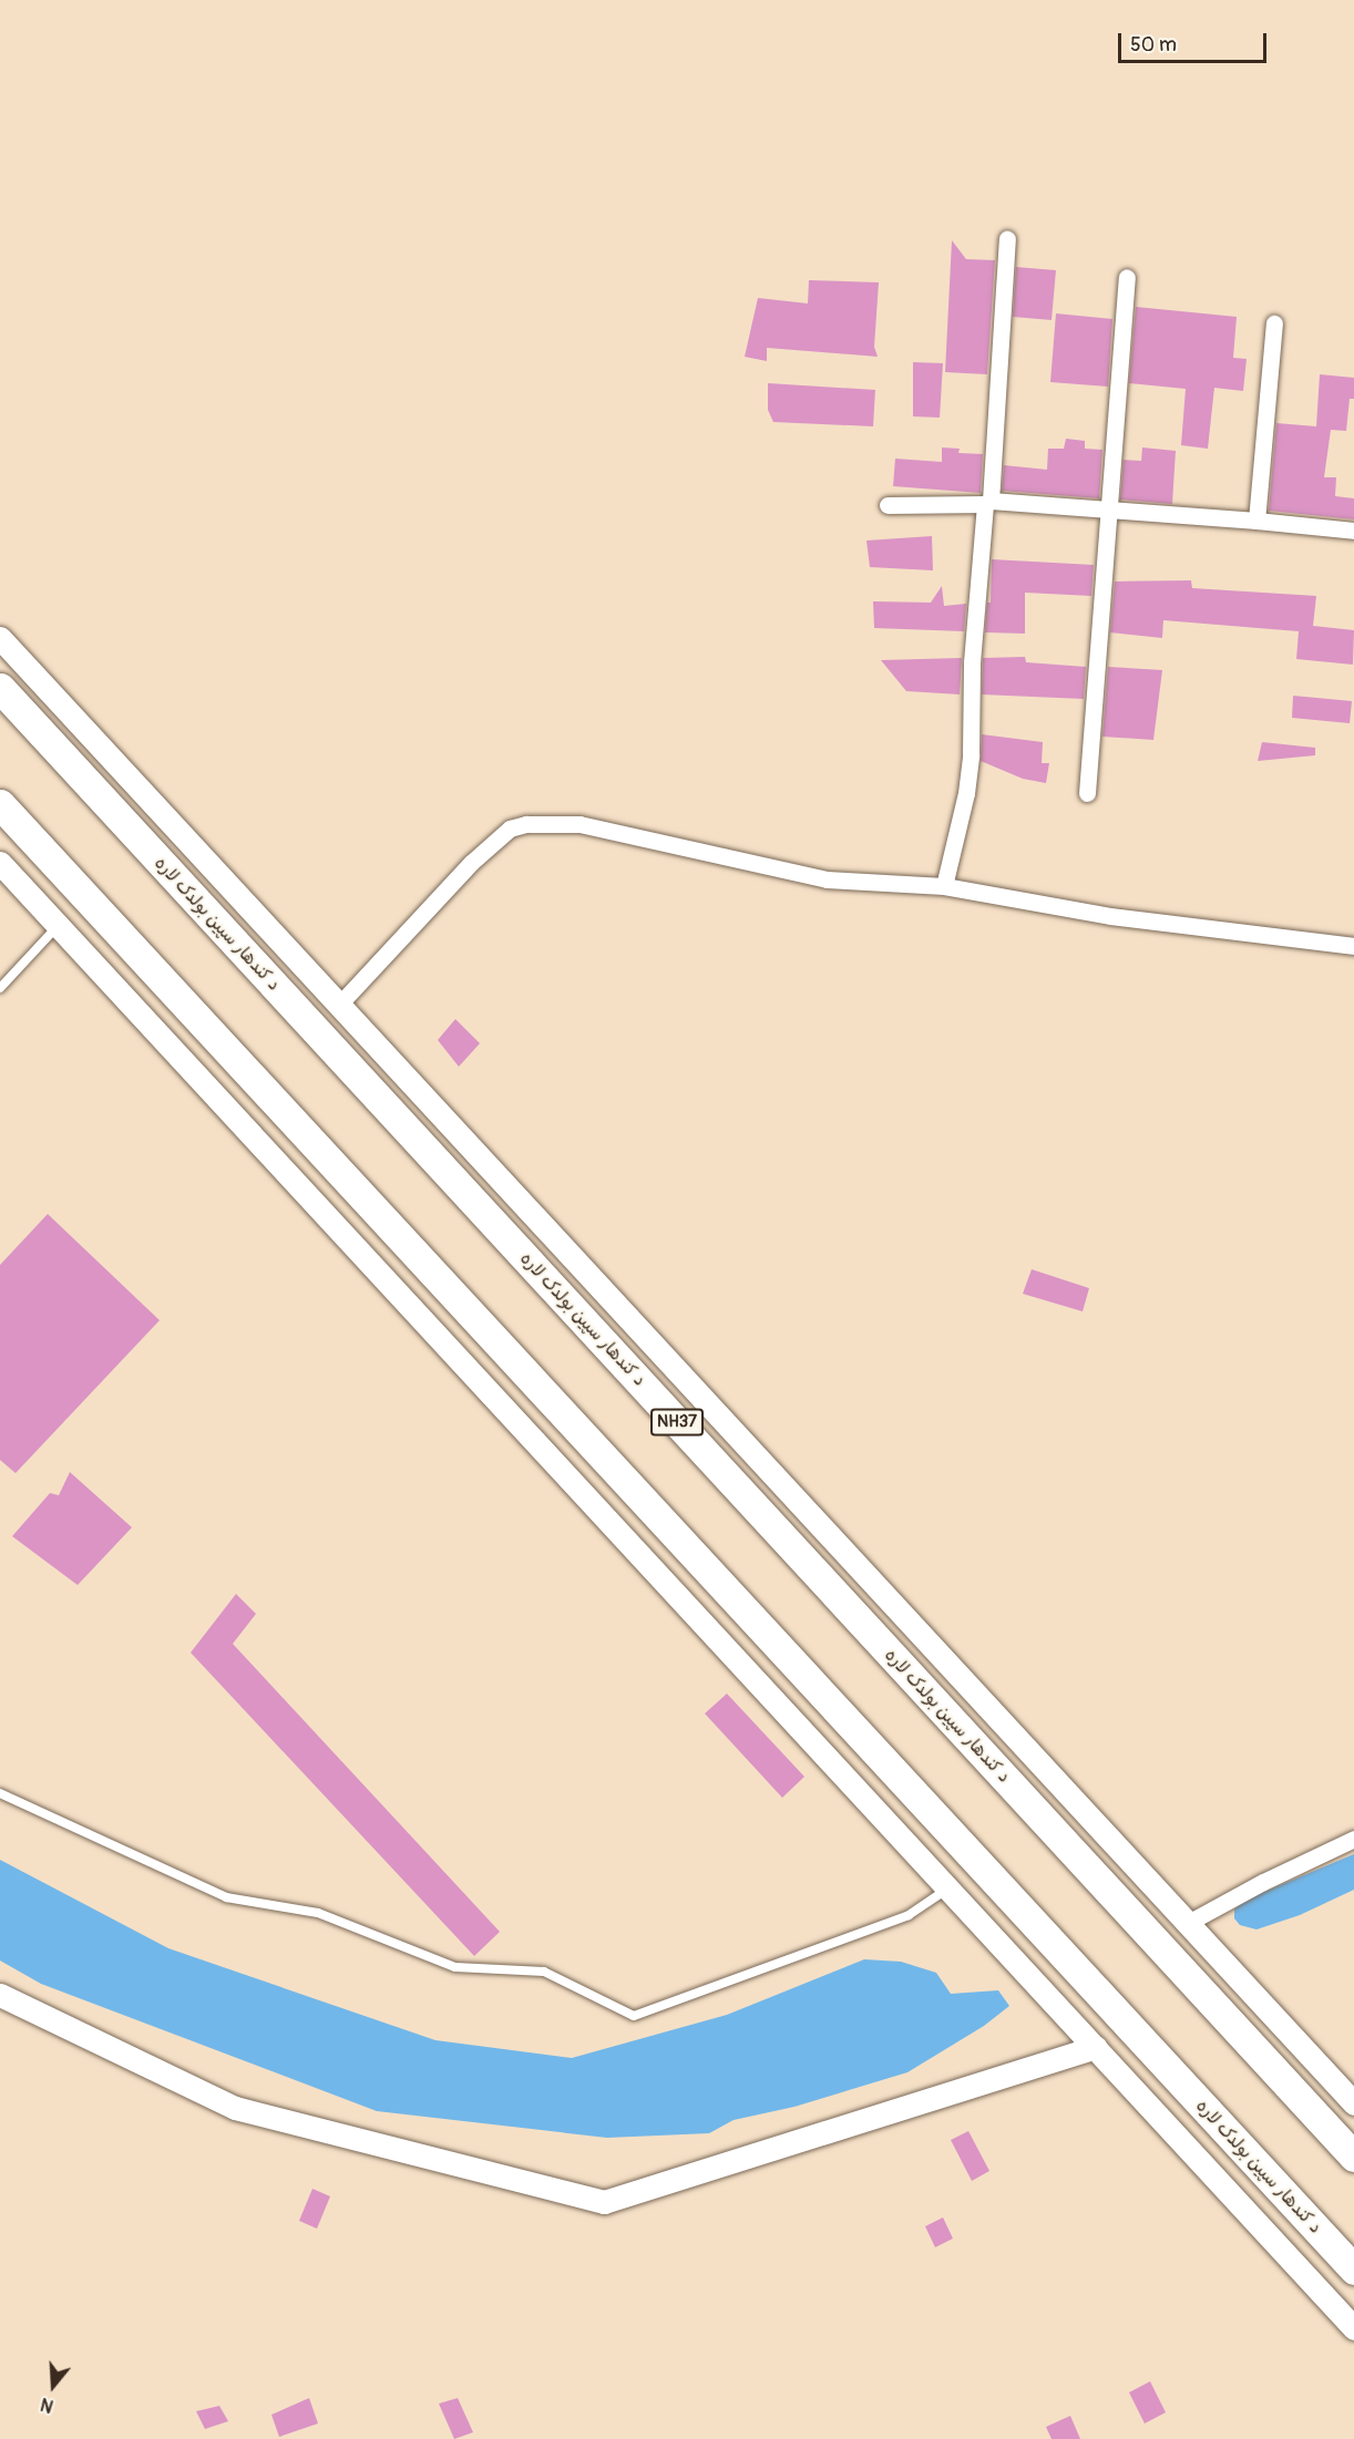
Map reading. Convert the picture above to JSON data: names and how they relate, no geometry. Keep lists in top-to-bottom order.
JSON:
{
  "streets": {
    "highway": ["د کندهار سپین بولدک لاره", "NH37"]
  },
  "scale_bar": "50 m",
  "north": "bottom"
}
